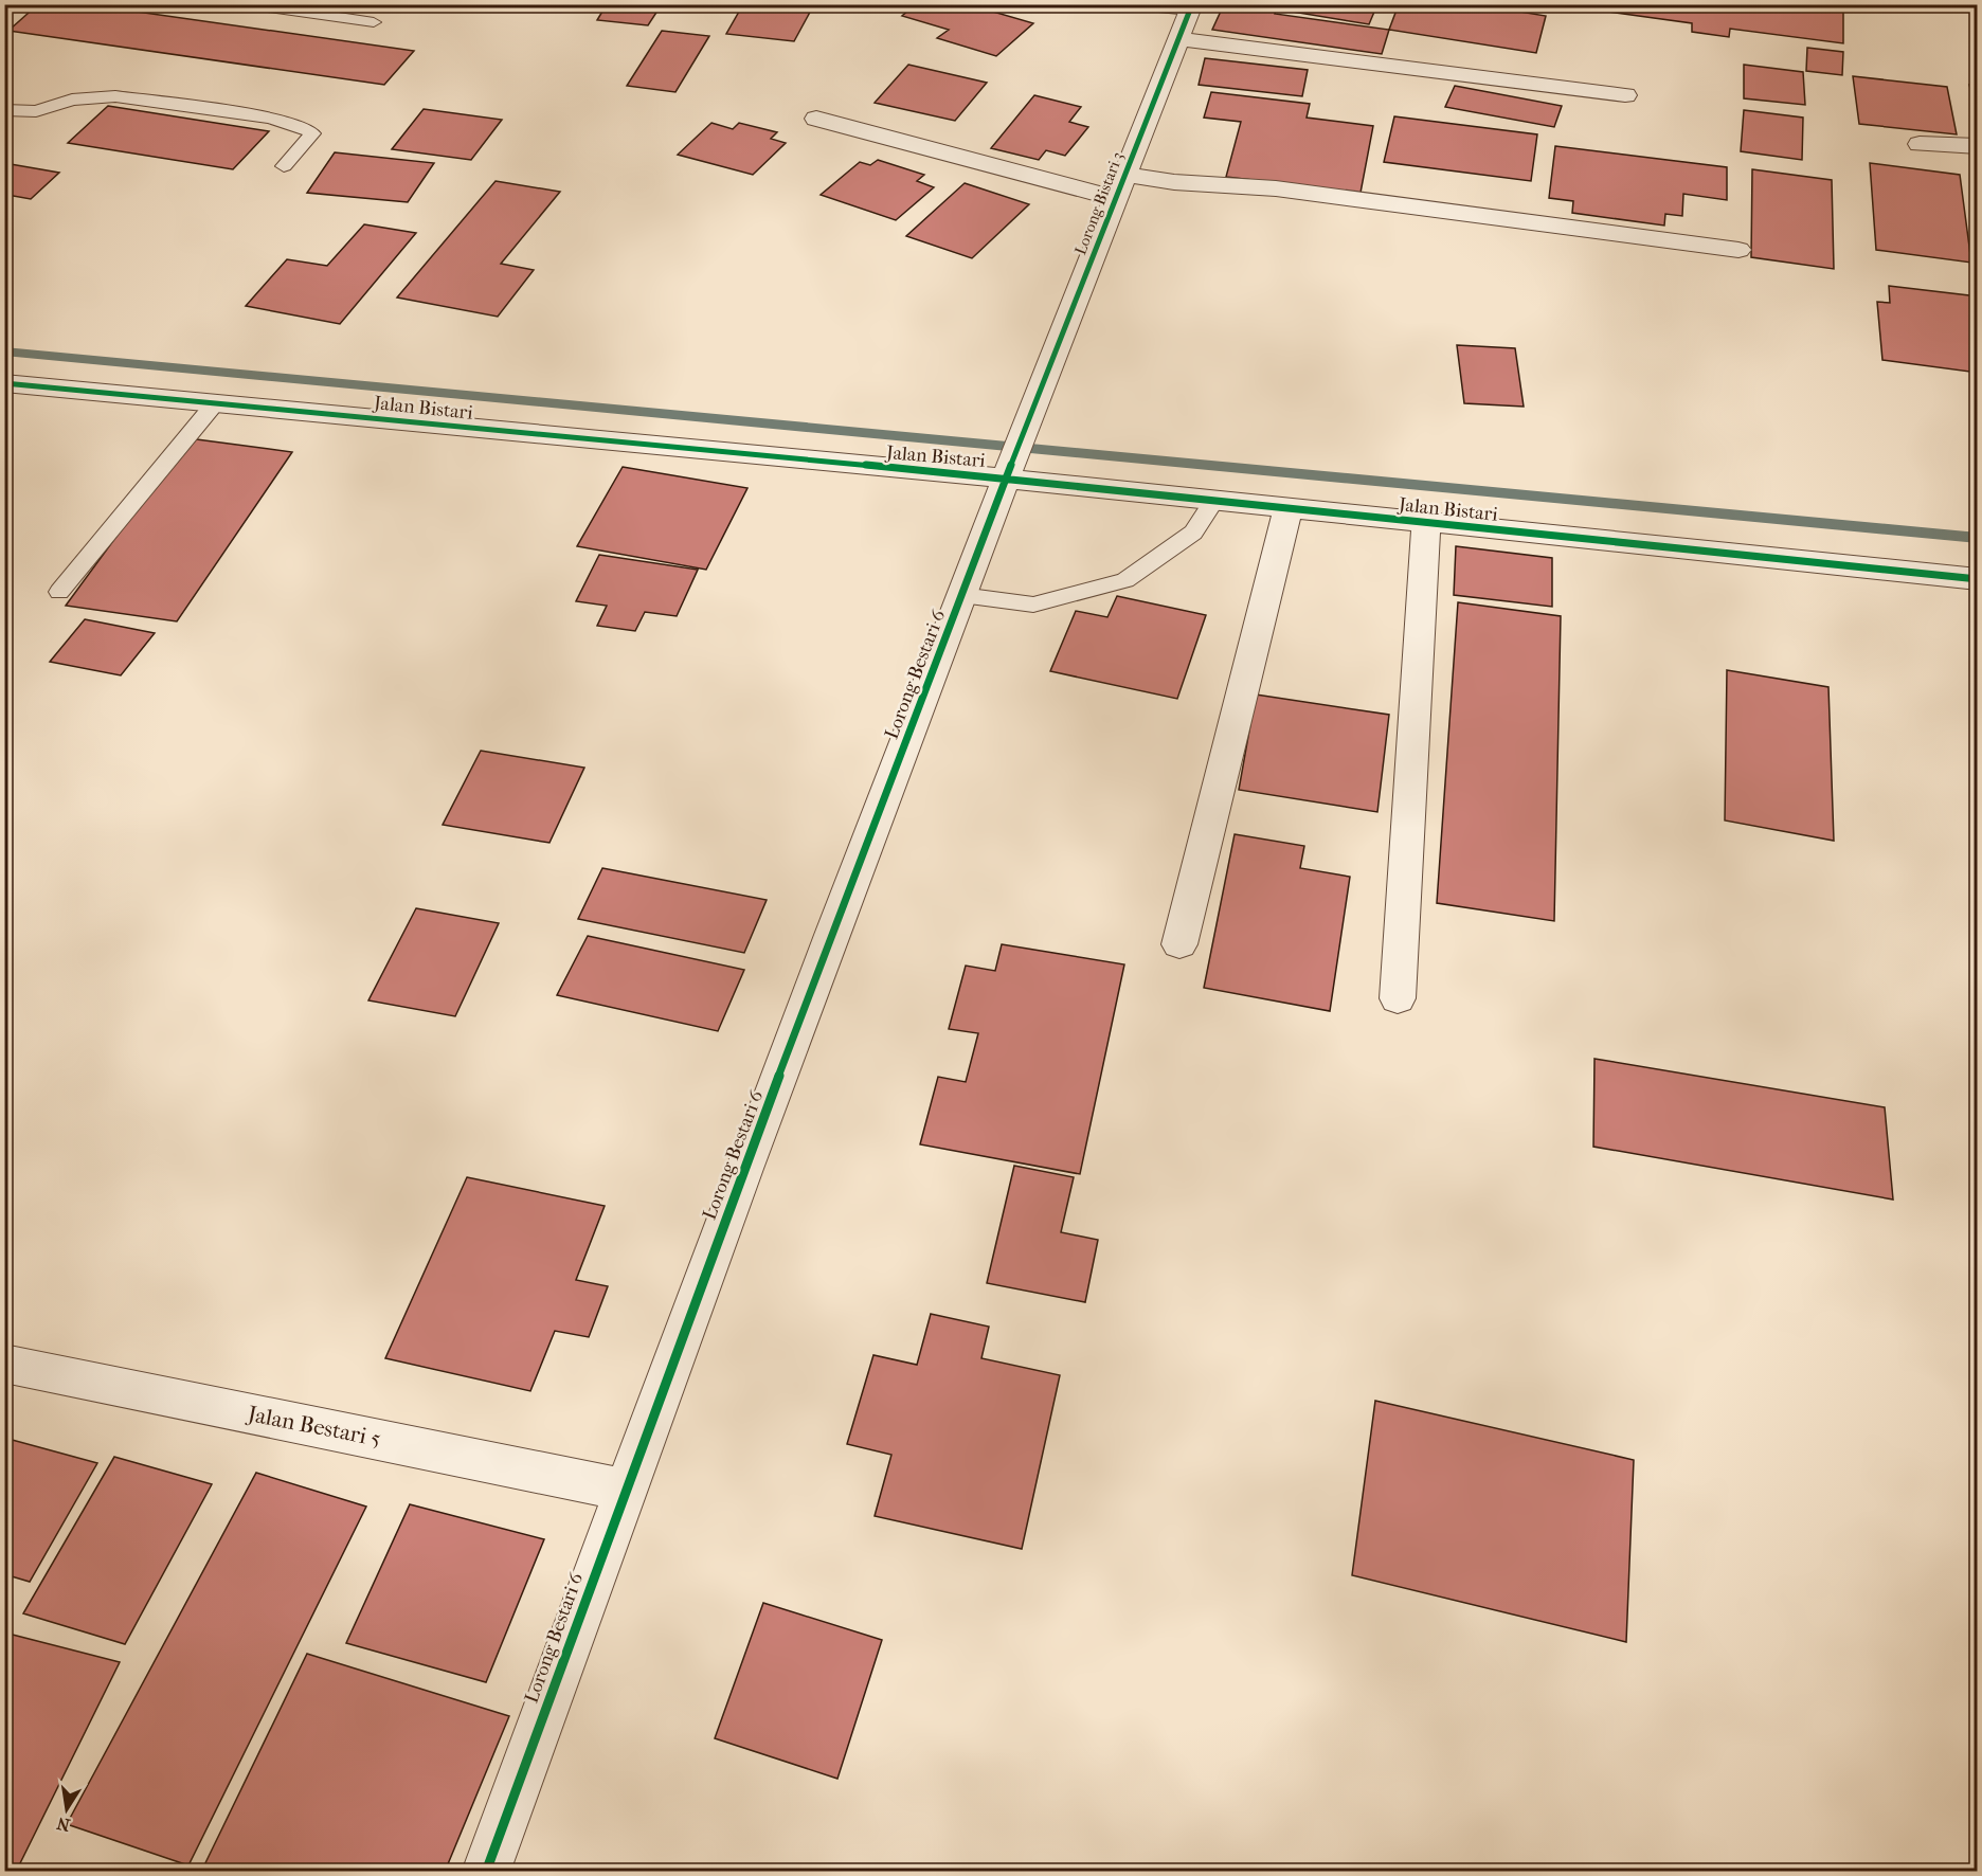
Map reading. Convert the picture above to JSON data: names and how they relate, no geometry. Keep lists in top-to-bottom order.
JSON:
{
  "streets": {
    "street": [
      "Lorong Bistari 3",
      "Jalan Bistari",
      "Lorong Bestari 6",
      "Jalan Bestari 5"
    ]
  },
  "crossings": [
    ["Lorong Bistari 3", "Jalan Bistari"],
    ["Lorong Bistari 3", "Lorong Bestari 6"],
    ["Jalan Bistari", "Lorong Bestari 6"],
    ["Lorong Bestari 6", "Jalan Bestari 5"]
  ],
  "north": "bottom"
}
